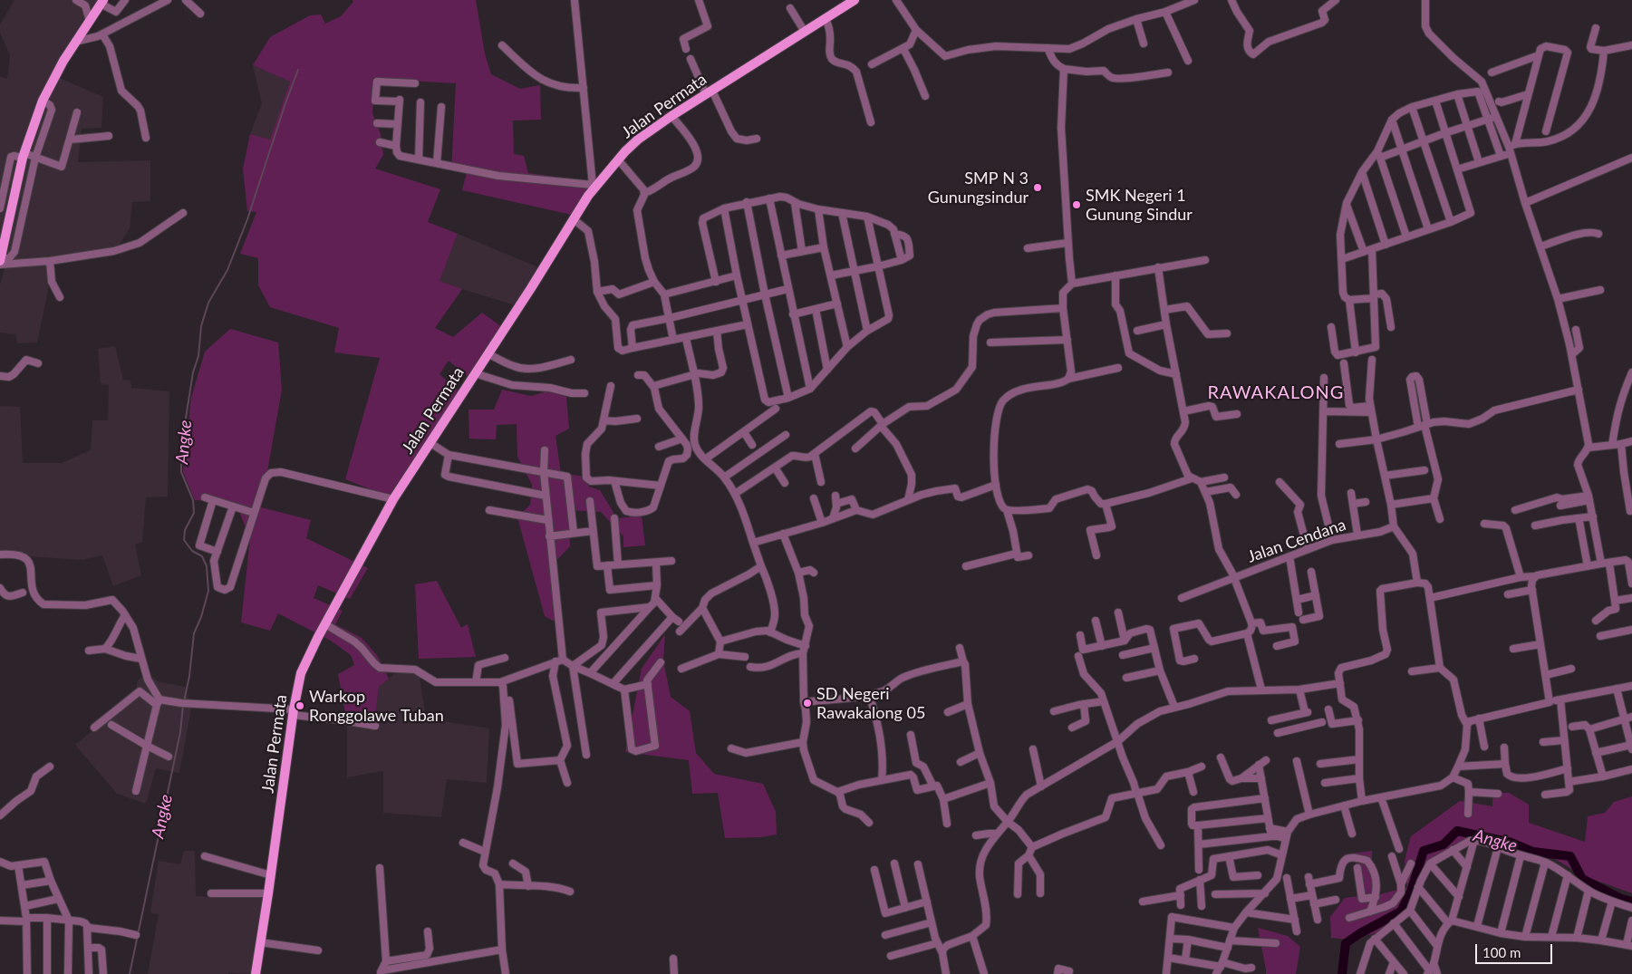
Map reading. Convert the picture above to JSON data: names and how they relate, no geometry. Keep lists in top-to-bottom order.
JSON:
{
  "streets": {
    "main road": ["Jalan Permata"],
    "street": ["Jalan Cendana"]
  },
  "districts": ["RAWAKALONG"],
  "water": ["Angke"],
  "places": [
    "SMP N 3 Gunungsindur",
    "SMK Negeri 1 Gunung Sindur",
    "SD Negeri Rawakalong 05",
    "Warkop Ronggolawe Tuban"
  ],
  "scale_bar": "100 m"
}
